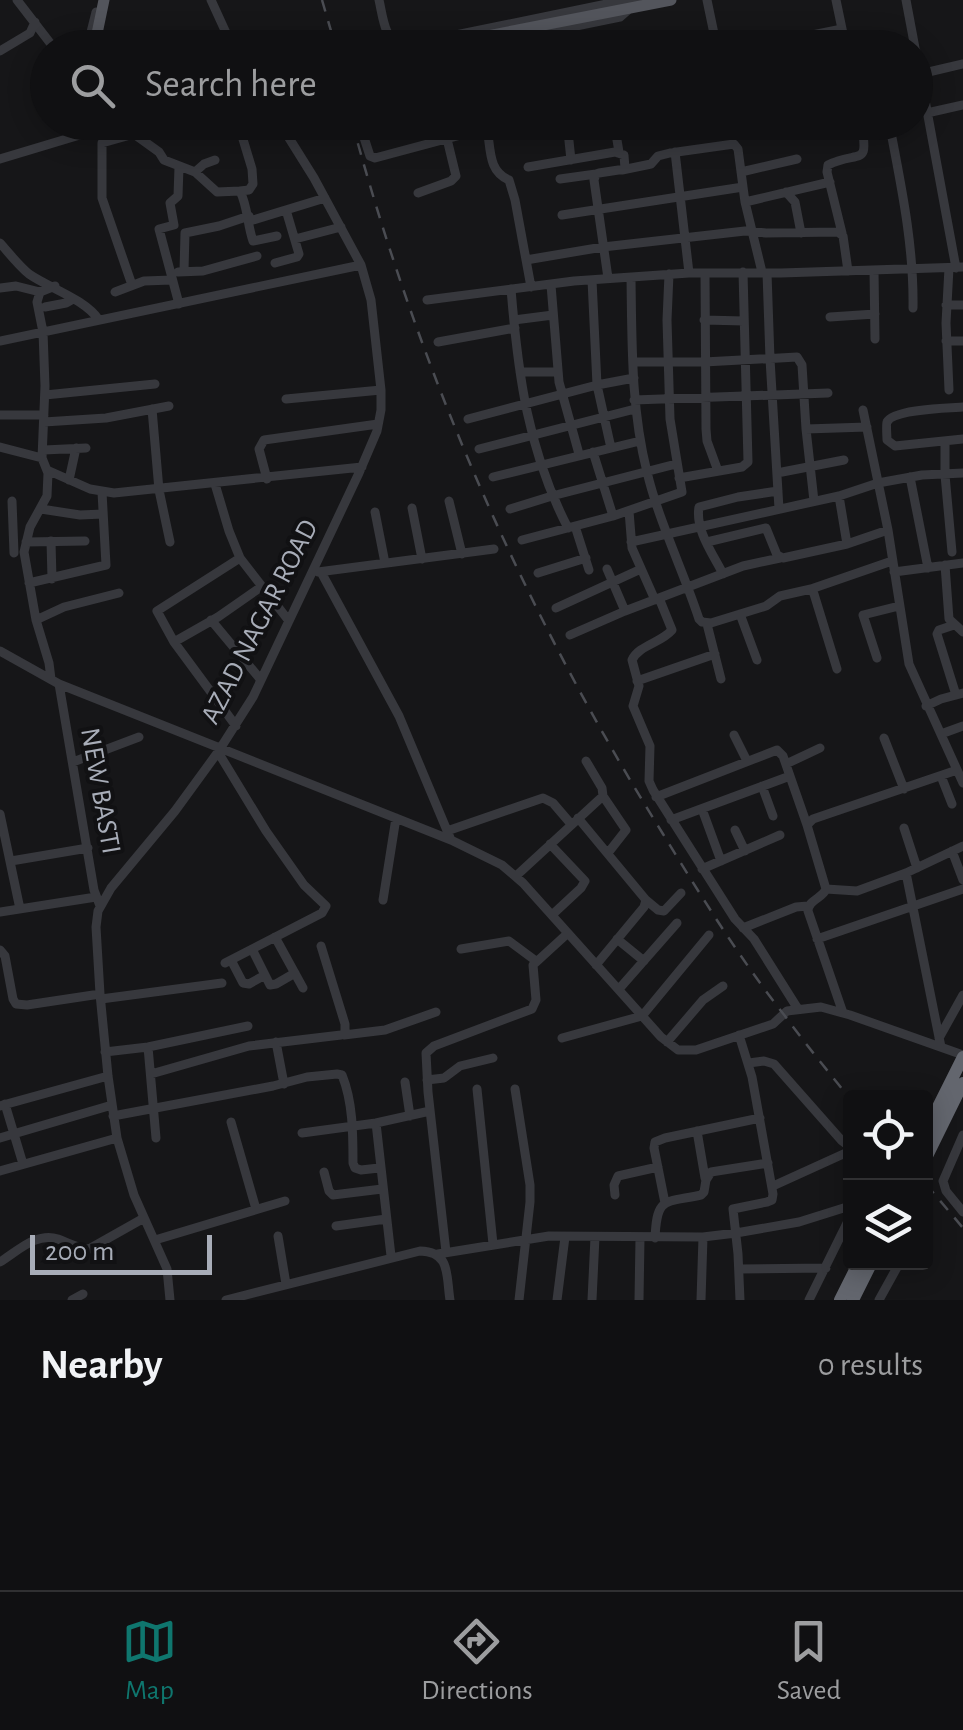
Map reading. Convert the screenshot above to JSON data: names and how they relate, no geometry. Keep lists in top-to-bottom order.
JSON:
{
  "streets": {
    "street": ["AZAD NAGAR ROAD", "NEW BASTI"]
  },
  "crossings": [
    ["AZAD NAGAR ROAD", "NEW BASTI"]
  ],
  "scale_bar": "200 m",
  "page": {
    "search": "Search here",
    "scale": "200 m",
    "heading": ["Nearby", "0 results"],
    "nav": ["Map", "Directions", "Saved"]
  }
}
